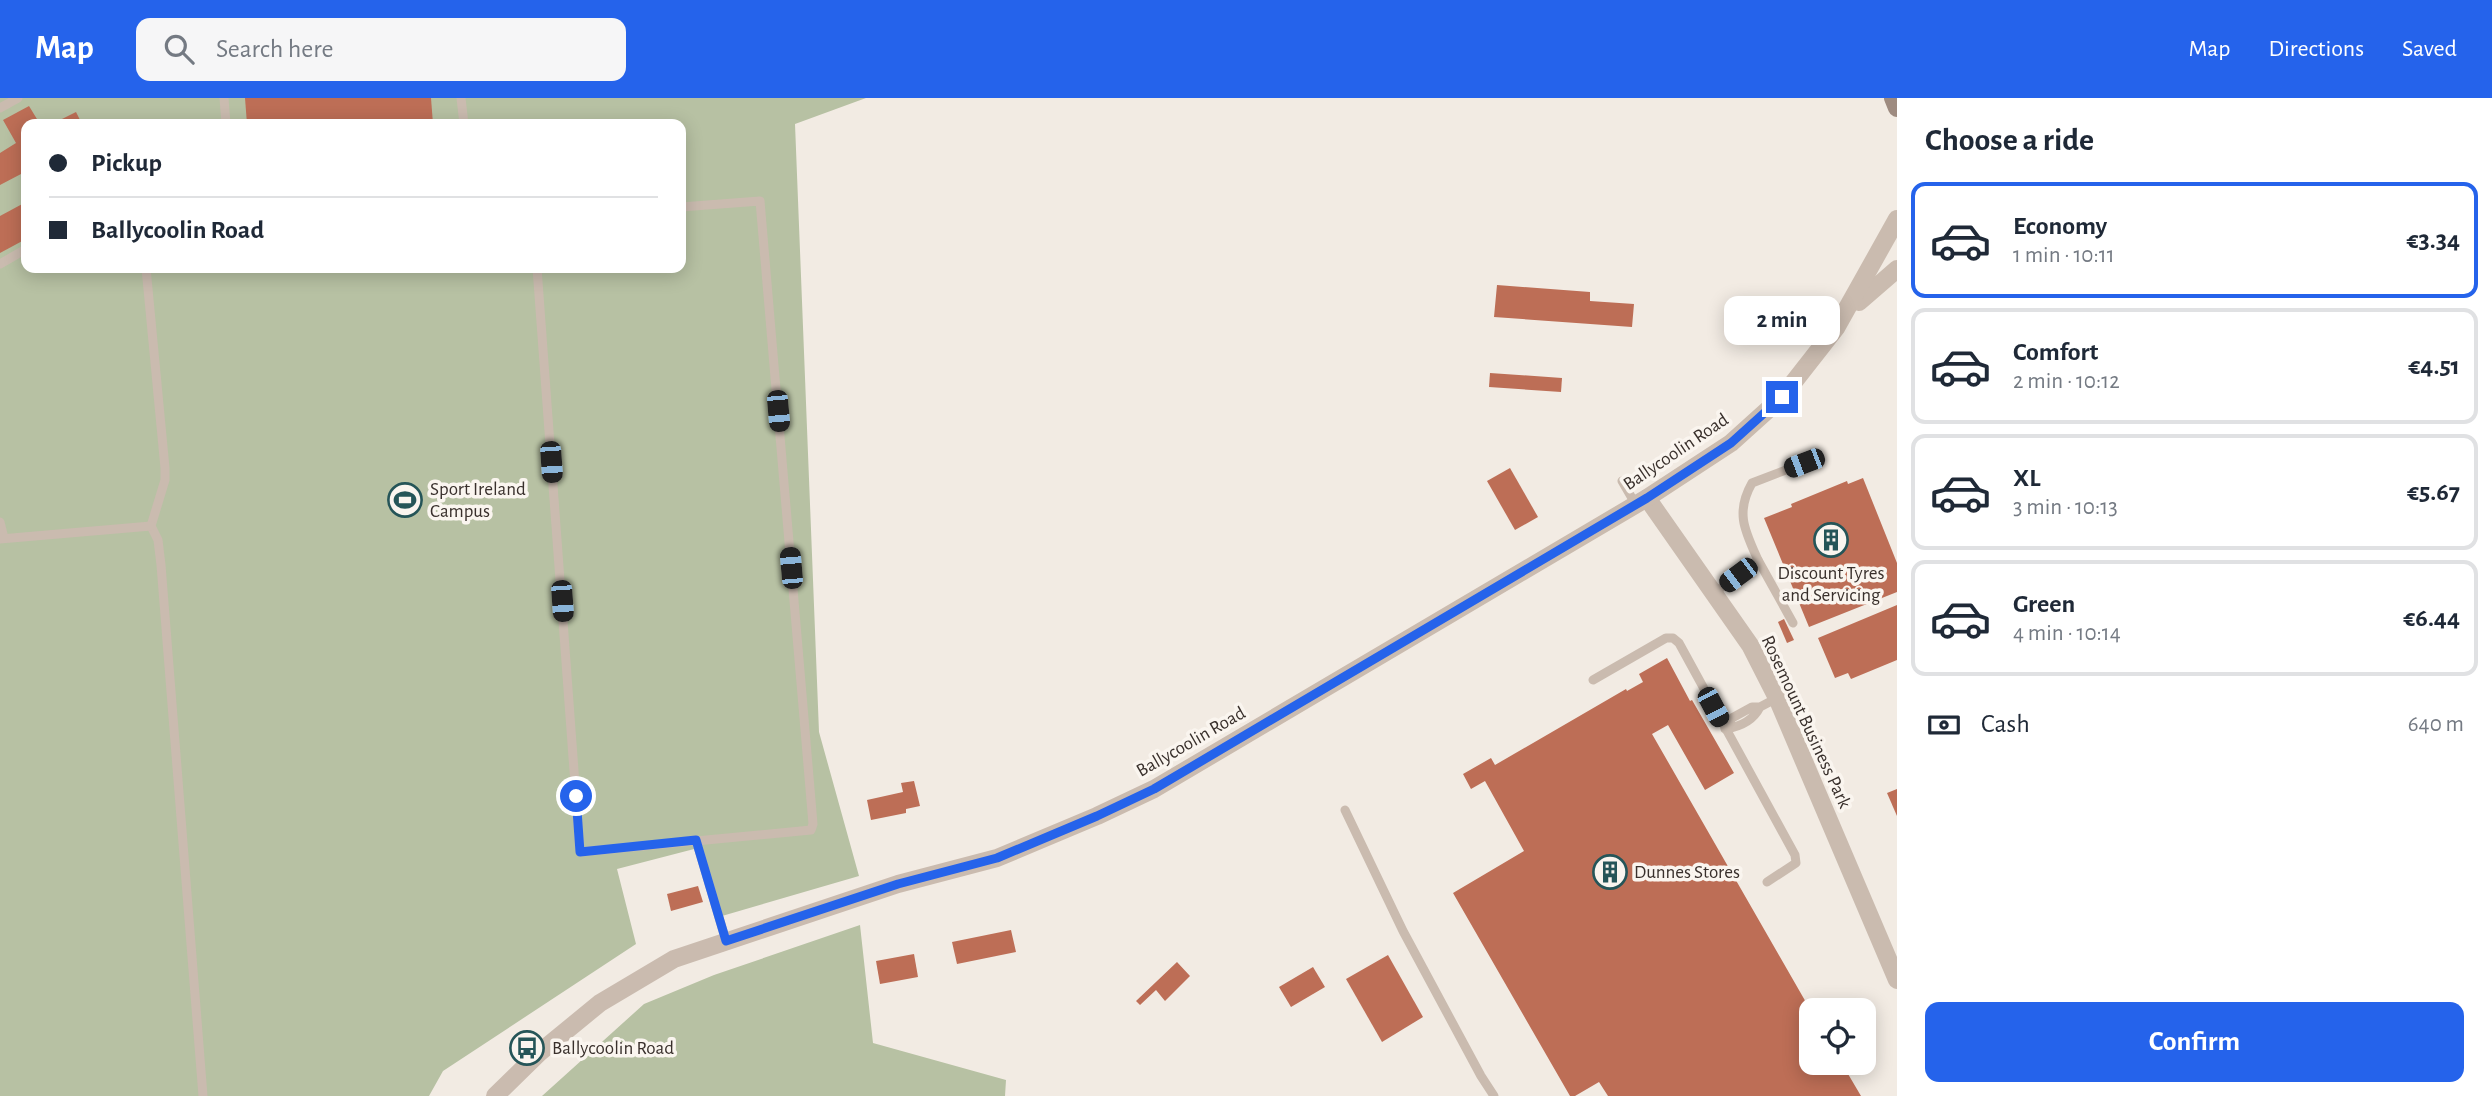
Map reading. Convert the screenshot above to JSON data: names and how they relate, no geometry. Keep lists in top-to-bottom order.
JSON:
{
  "streets": {
    "street": ["Ballycoolin Road", "Rosemount Business Park"]
  },
  "crossings": [
    ["Ballycoolin Road", "Rosemount Business Park"]
  ],
  "places": {
    "sports": ["Sport Ireland Campus"],
    "building": ["Discount Tyres and Servicing", "Dunnes Stores"],
    "bus stop": ["Ballycoolin Road"]
  },
  "page": {
    "header": "Map",
    "search": "Search here",
    "nav": ["Map", "Directions", "Saved"],
    "heading": "Choose a ride",
    "banner": ["Pickup", "Ballycoolin Road"],
    "list": [
      {
        "name": "Economy",
        "note": "1 min · 10:11",
        "value": "€3.34"
      },
      {
        "name": "Comfort",
        "note": "2 min · 10:12",
        "value": "€4.51"
      },
      {
        "name": "XL",
        "note": "3 min · 10:13",
        "value": "€5.67"
      },
      {
        "name": "Green",
        "note": "4 min · 10:14",
        "value": "€6.44"
      }
    ],
    "bubble": "2 min",
    "pay": ["Cash", "640 m"],
    "buttons": "Confirm"
  }
}
